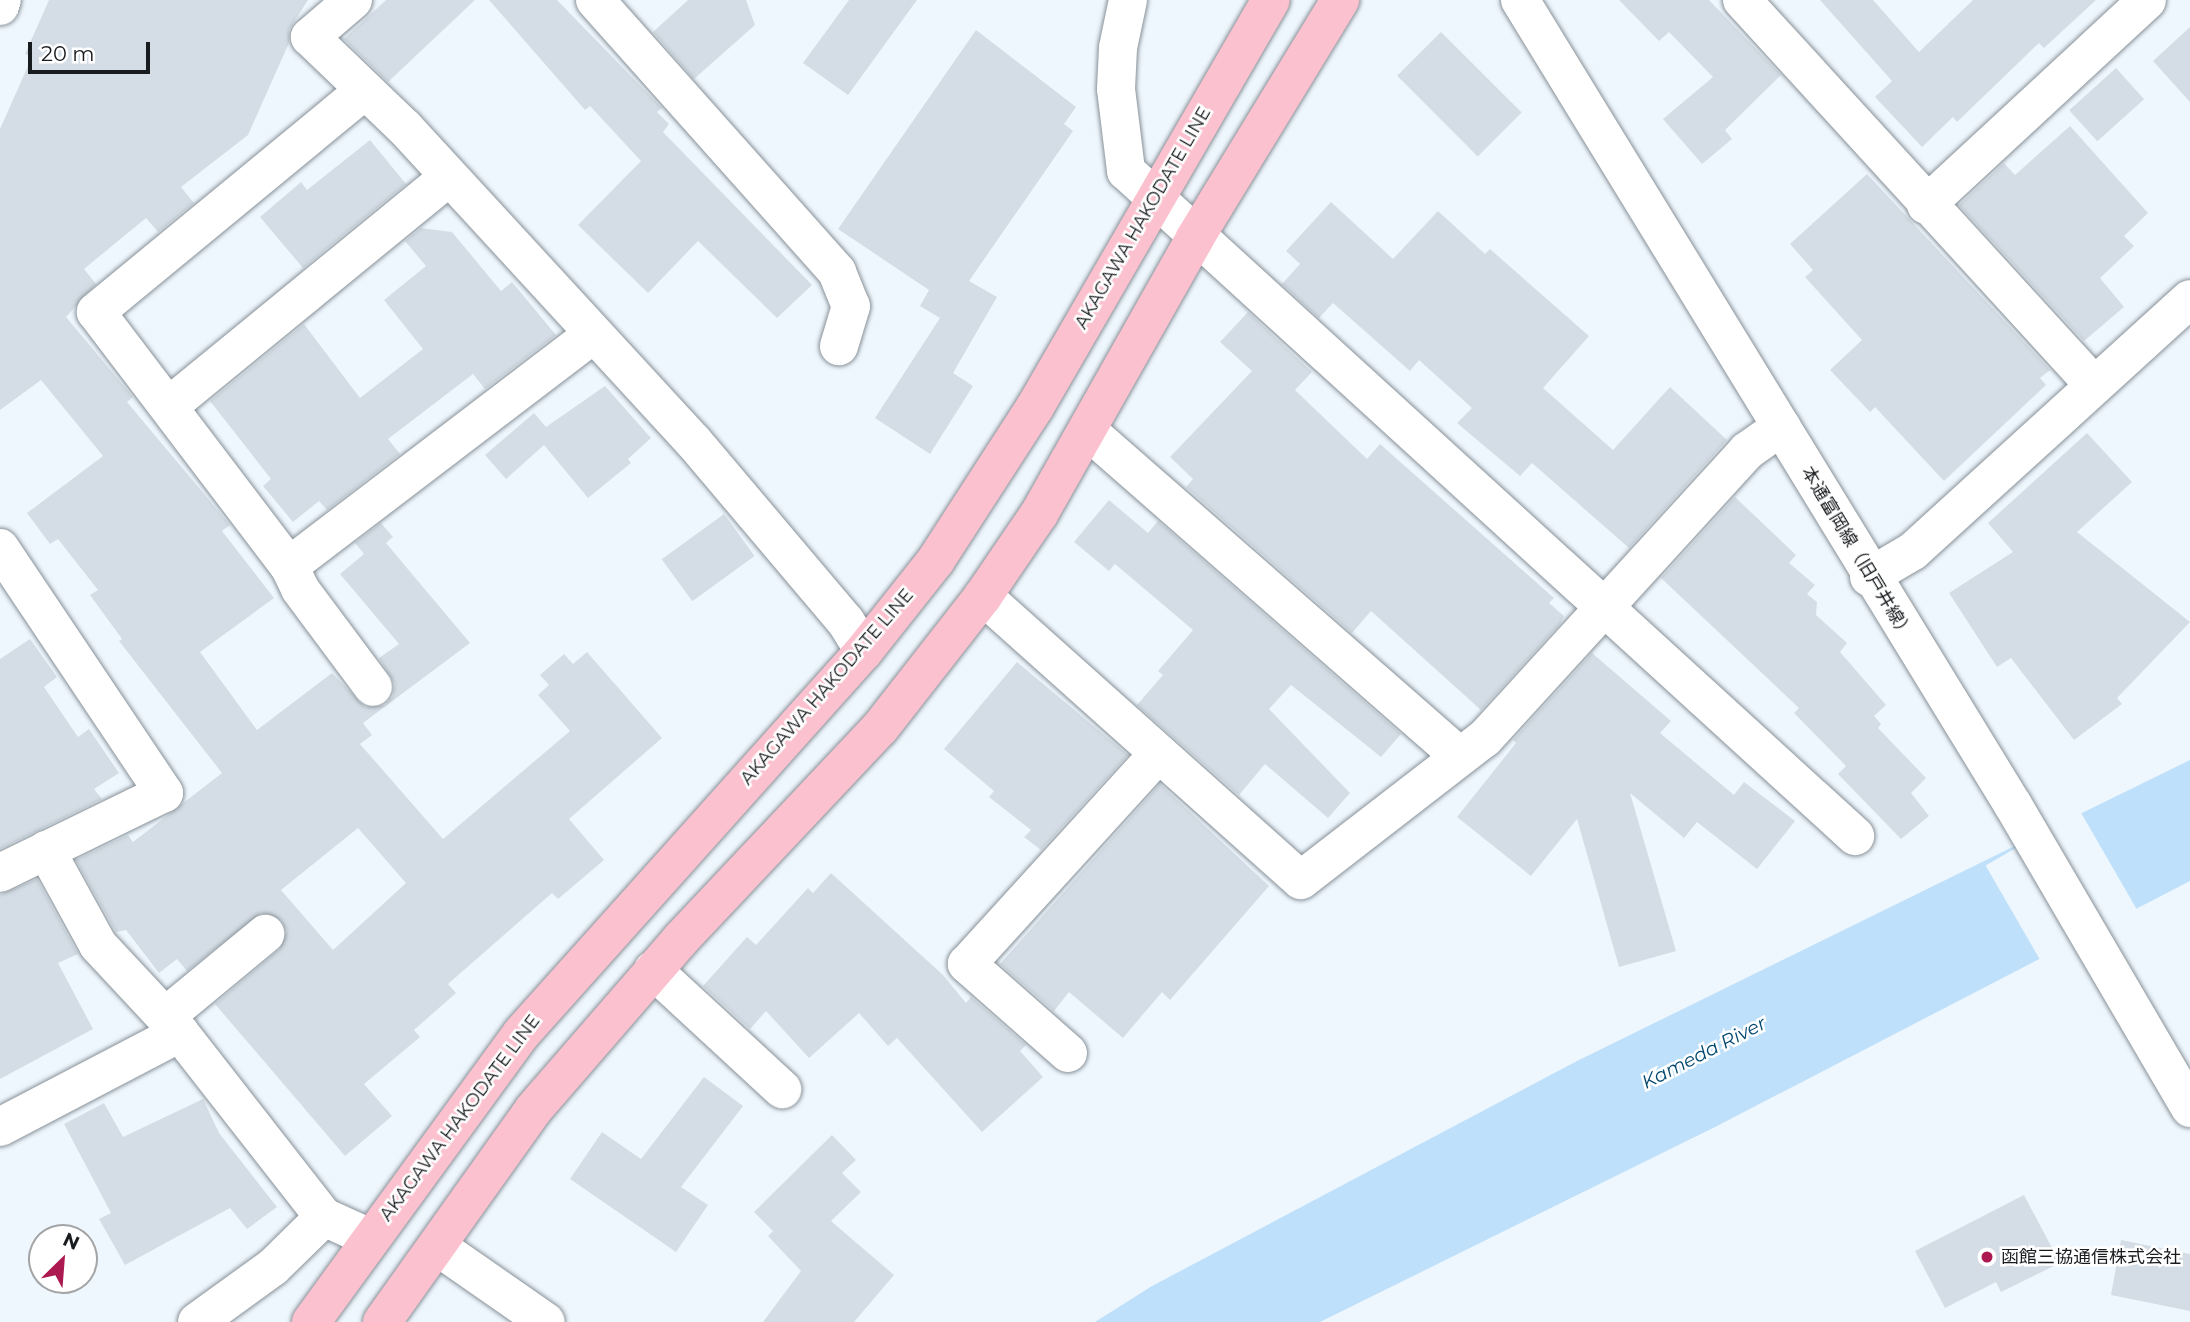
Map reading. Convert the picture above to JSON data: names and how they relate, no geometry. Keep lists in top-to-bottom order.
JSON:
{
  "streets": {
    "main road": ["AKAGAWA HAKODATE LINE"],
    "street": ["本通富岡線（旧戸井線）"]
  },
  "water": ["Kameda River"],
  "places": ["函館三協通信株式会社"],
  "scale_bar": "20 m",
  "north": "top right"
}
